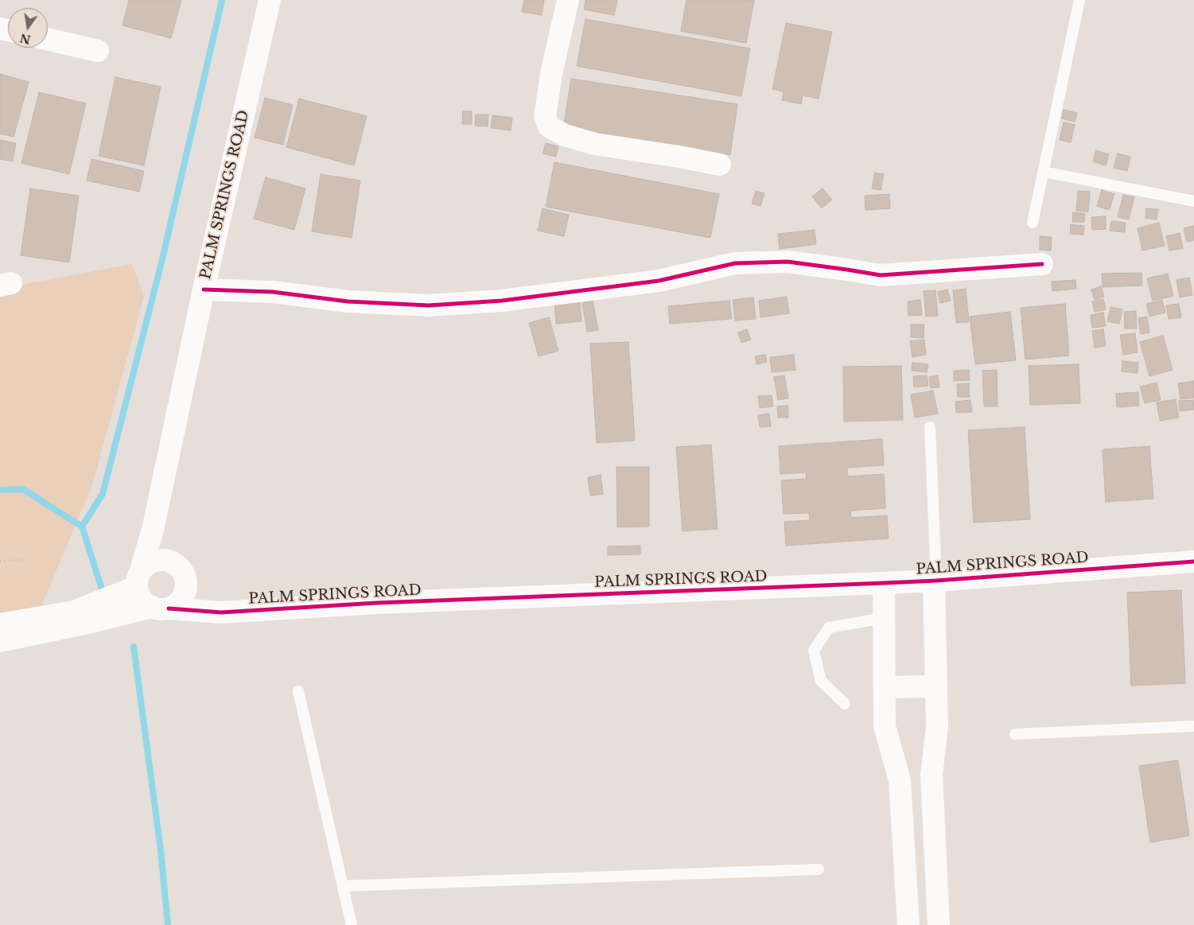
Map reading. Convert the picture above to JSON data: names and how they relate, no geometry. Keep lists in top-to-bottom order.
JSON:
{
  "streets": {
    "street": ["PALM SPRINGS ROAD"]
  },
  "north": "bottom"
}
